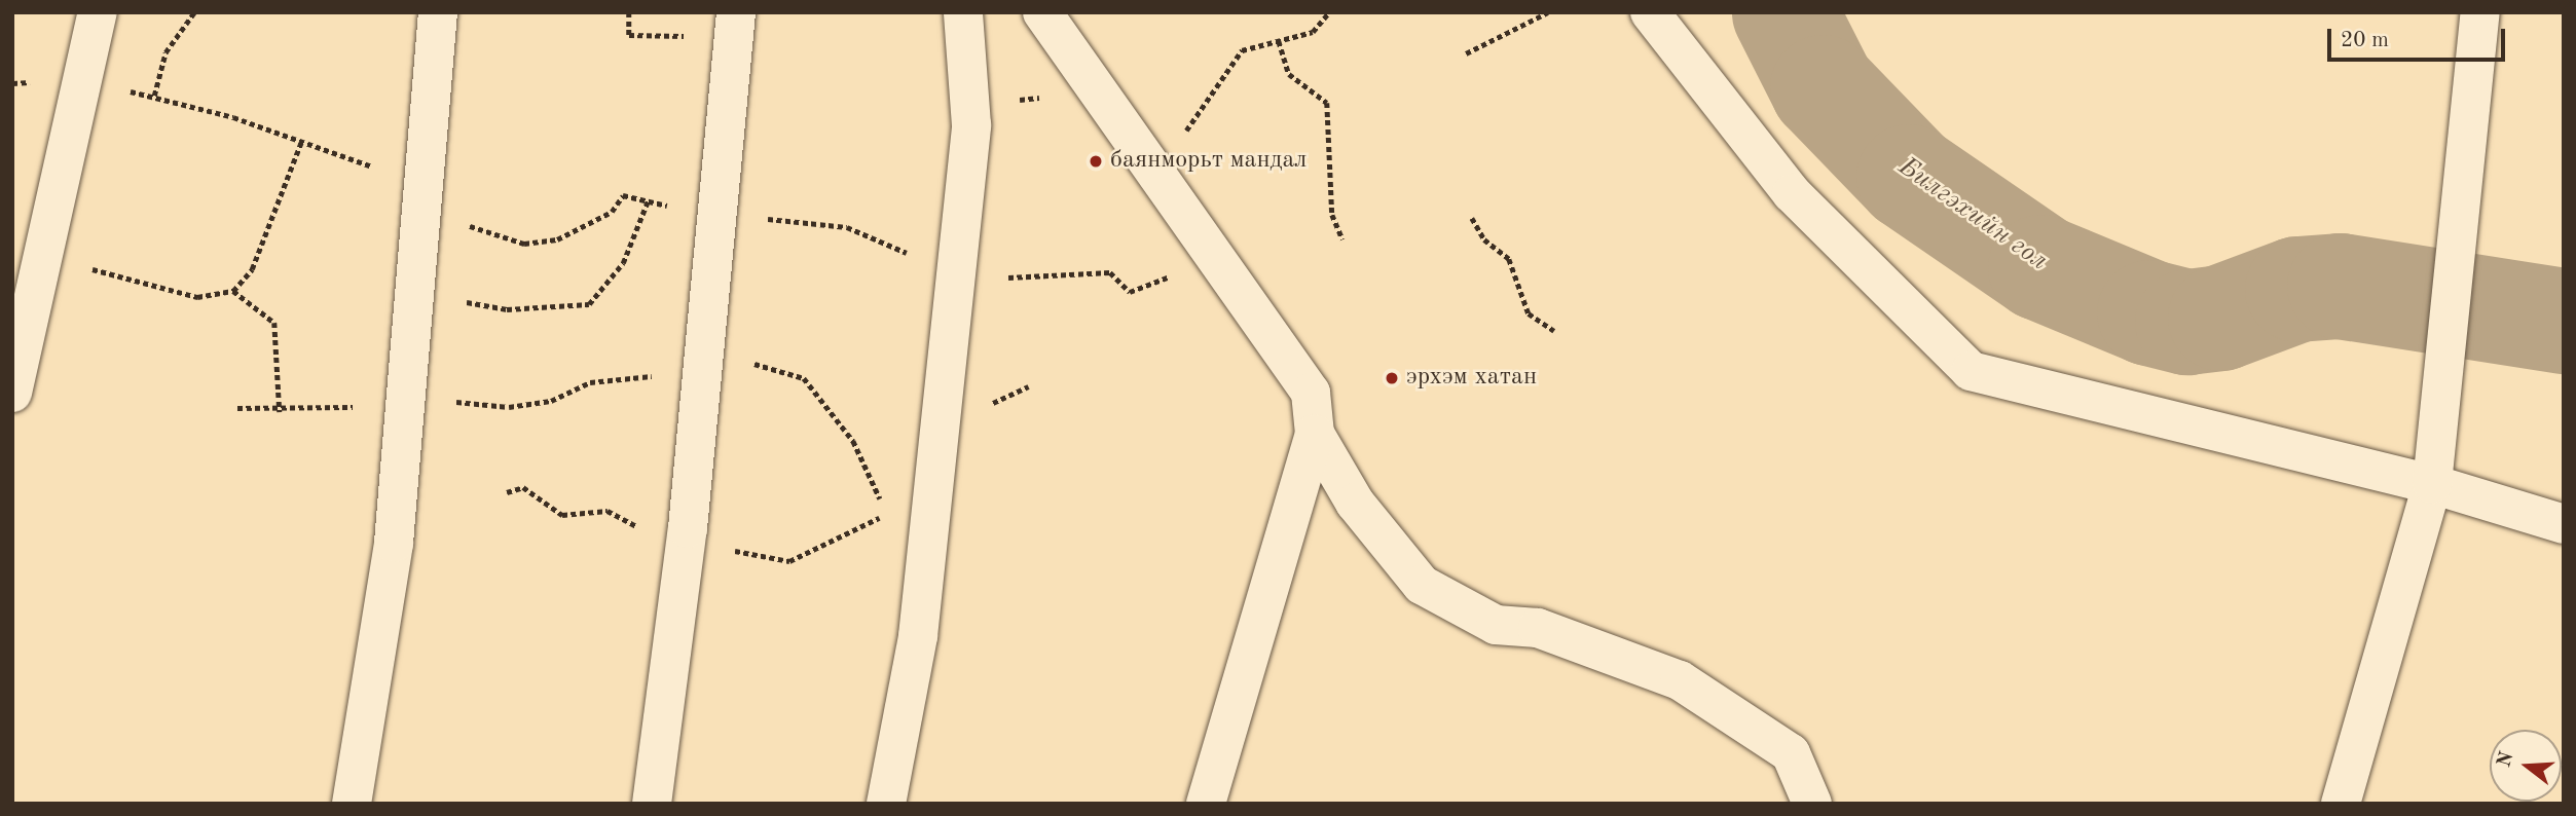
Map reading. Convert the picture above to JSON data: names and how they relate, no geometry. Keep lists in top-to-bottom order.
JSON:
{
  "water": ["Билгэхийн гол"],
  "places": ["баянморьт мандал", "эрхэм хатан"],
  "scale_bar": "20 m",
  "north": "left"
}
